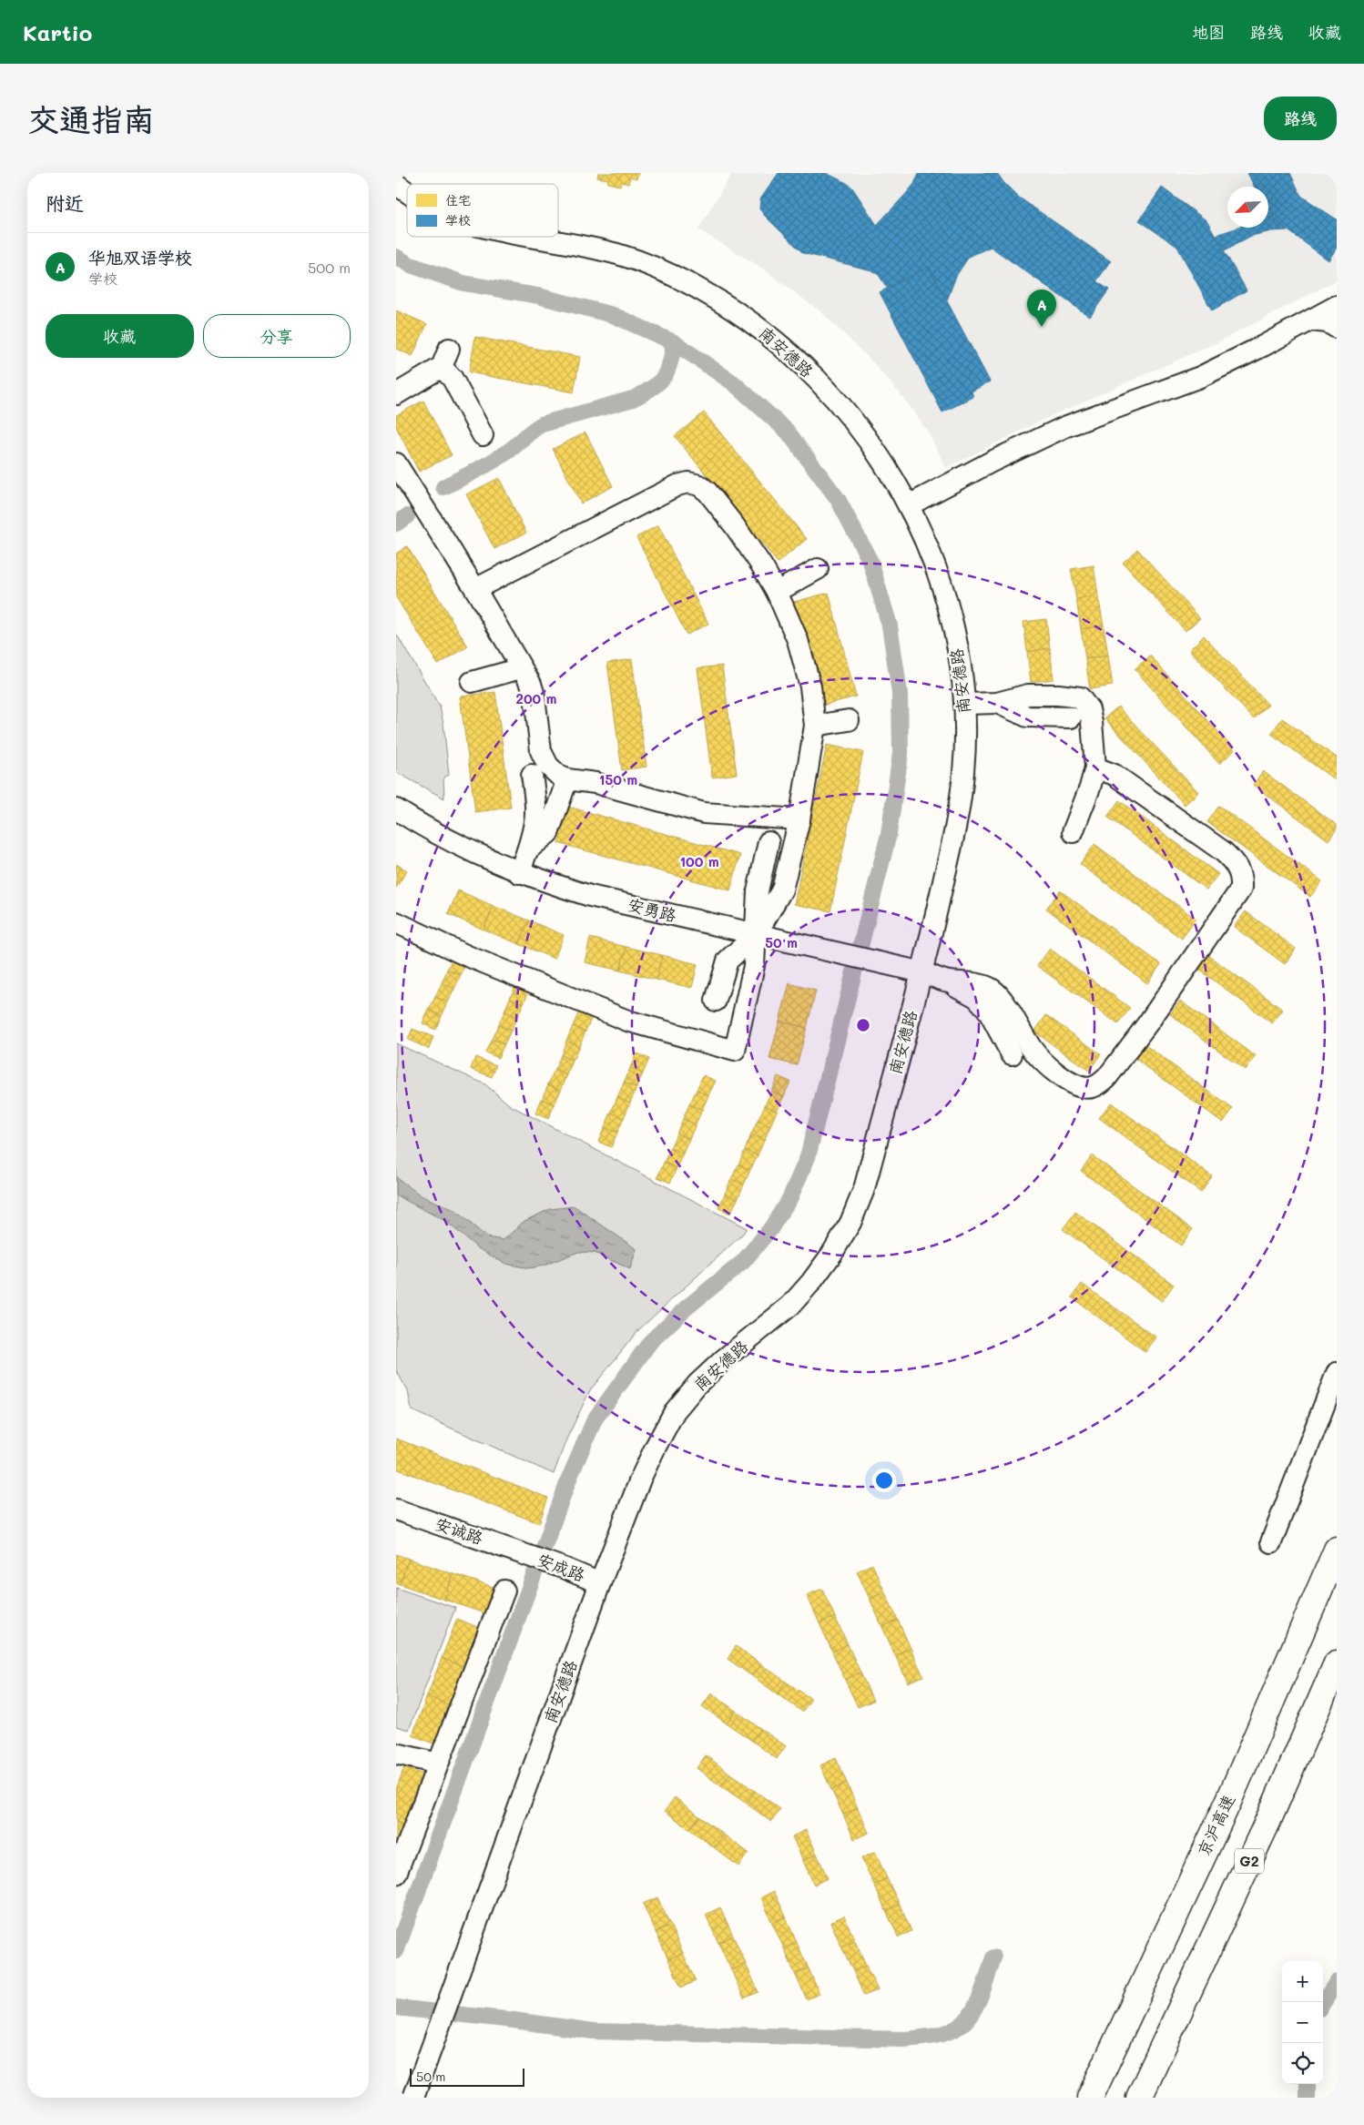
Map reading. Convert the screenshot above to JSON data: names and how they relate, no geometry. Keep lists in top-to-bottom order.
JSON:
{
  "streets": {
    "highway": ["京沪高速", "G2"],
    "street": [
      "南安德路",
      "安勇路",
      "安诚路",
      "安成路"
    ]
  },
  "crossings": [
    ["南安德路", "安勇路"],
    ["南安德路", "安成路"],
    ["安诚路", "安成路"]
  ],
  "legend": ["住宅", "学校"],
  "scale_bar": "50 m",
  "north": "bottom left",
  "page": {
    "header": "Kartio",
    "nav": ["地图", "路线", "收藏"],
    "buttons": [
      "路线",
      ["收藏", "分享"]
    ],
    "title": "交通指南",
    "heading": "附近",
    "list": [
      {
        "mark": "A",
        "name": "华旭双语学校",
        "note": "学校",
        "value": "500 m"
      }
    ],
    "pins": "A",
    "map_buttons": ["+", "−"],
    "scale": "50 m"
  },
  "rings": [
    "200 m",
    "150 m",
    "100 m",
    "50 m"
  ]
}
